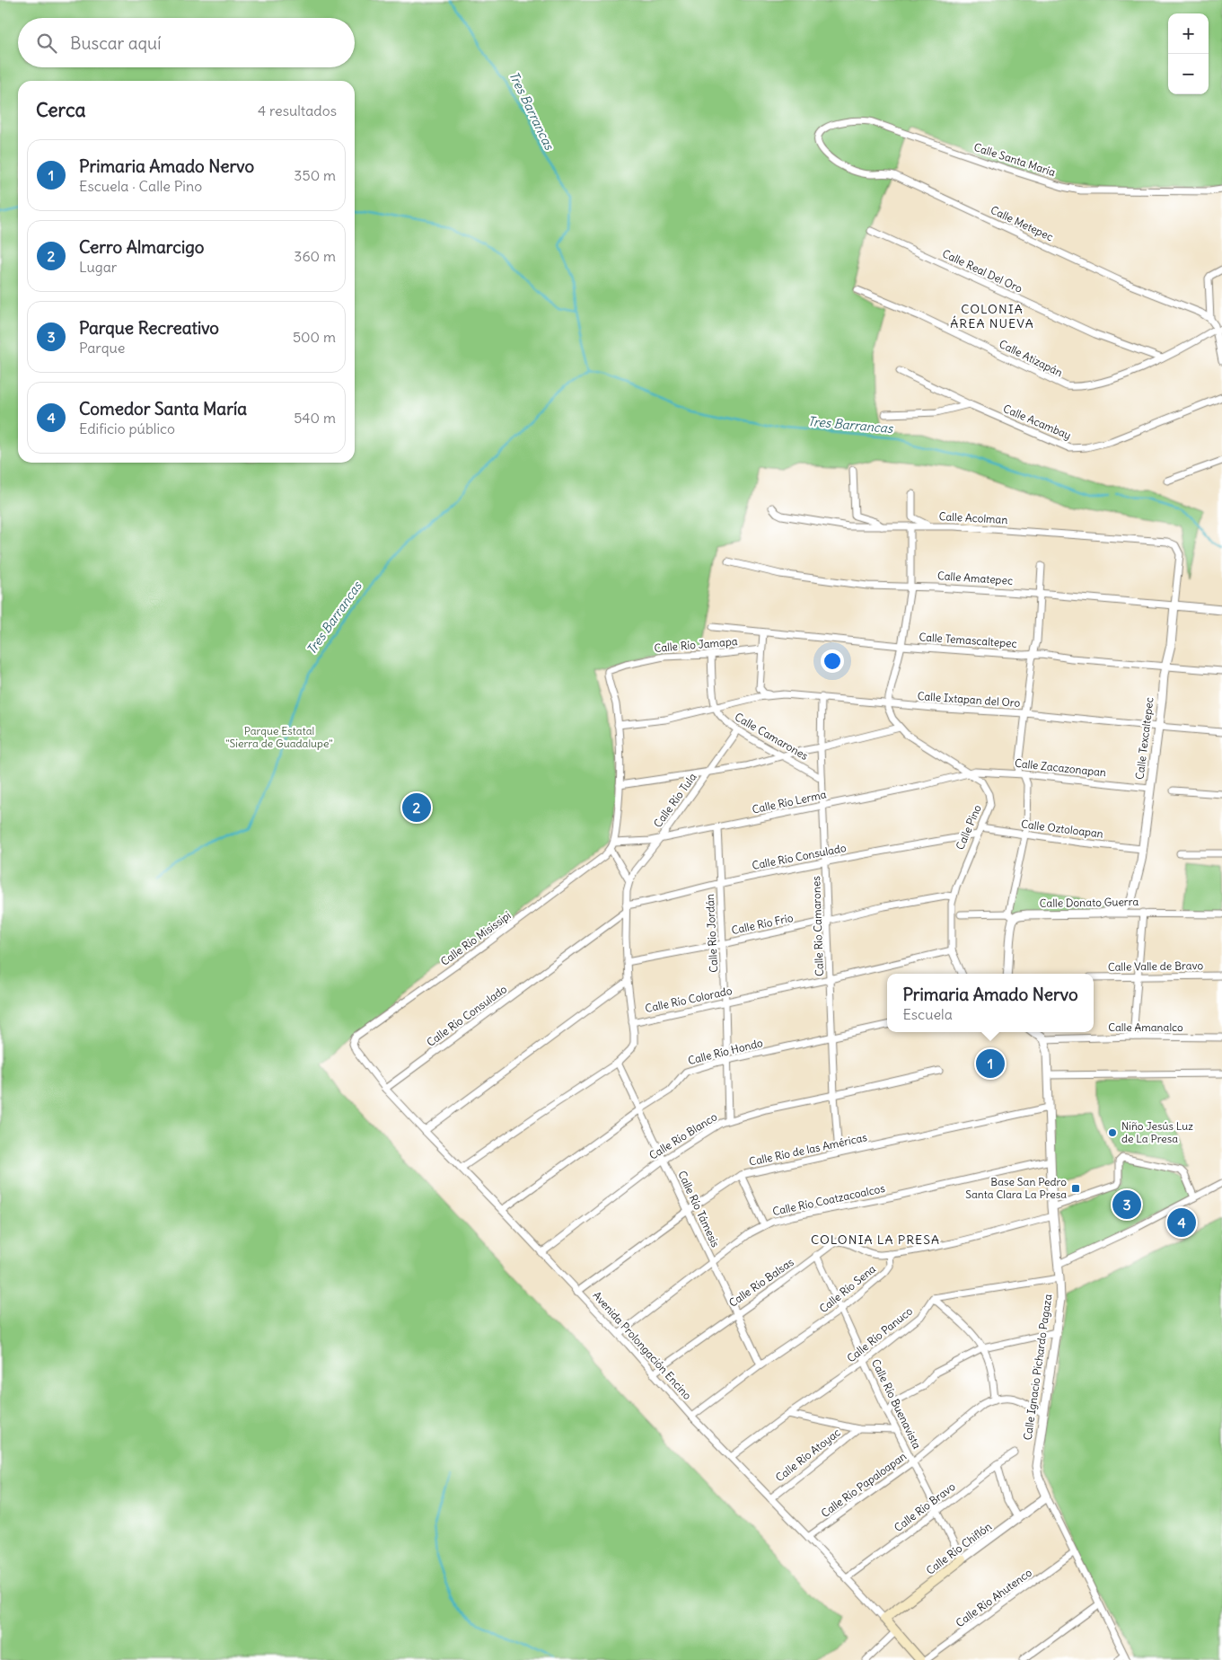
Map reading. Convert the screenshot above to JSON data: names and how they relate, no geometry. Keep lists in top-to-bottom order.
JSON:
{
  "streets": {
    "main road": ["Avenida Prolongación Encino", "Calle Río Chiflón"],
    "street": [
      "Calle Santa María",
      "Calle Metepec",
      "Calle Real Del Oro",
      "Calle Atizapán",
      "Calle Acambay",
      "Calle Acolman",
      "Calle Amatepec",
      "Calle Temascaltepec",
      "Calle Río Jamapa",
      "Calle Ixtapan del Oro",
      "Calle Camarones",
      "Calle Texcaltepec",
      "Calle Zacazonapan",
      "Calle Río Tula",
      "Calle Río Lerma",
      "Calle Pino",
      "Calle Oztoloapan",
      "Calle Río Consulado",
      "Calle Donato Guerra",
      "Calle Río Frío",
      "Calle Río Camarones",
      "Calle Río Jordán",
      "Calle Río Misissipi",
      "Calle Valle de Bravo",
      "Calle Río Colorado",
      "Calle Amanalco",
      "Calle Río Hondo",
      "Calle Río Blanco",
      "Calle Río de las Américas",
      "Calle Río Coatzacoalcos",
      "Calle Río Támesis",
      "Calle Río Balsas",
      "Calle Río Sena",
      "Calle Río Panuco",
      "Calle Ignacio Pichardo Pagaza",
      "Calle Río Buenavista",
      "Calle Río Atoyac",
      "Calle Río Papaloapan",
      "Calle Río Bravo",
      "Calle Río Ahutenco"
    ]
  },
  "crossings": [
    ["Calle Santa María", "Calle Metepec"],
    ["Calle Real Del Oro", "Calle Atizapán"],
    ["Calle Acolman", "Calle Texcaltepec"],
    ["Calle Amatepec", "Calle Texcaltepec"],
    ["Calle Temascaltepec", "Calle Texcaltepec"],
    ["Calle Río Jamapa", "Calle Ixtapan del Oro"],
    ["Calle Ixtapan del Oro", "Calle Camarones"],
    ["Calle Ixtapan del Oro", "Calle Texcaltepec"],
    ["Calle Ixtapan del Oro", "Calle Pino"],
    ["Calle Ixtapan del Oro", "Calle Río Camarones"],
    ["Calle Camarones", "Calle Río Tula"],
    ["Calle Camarones", "Calle Río Camarones"],
    ["Calle Texcaltepec", "Calle Zacazonapan"],
    ["Calle Texcaltepec", "Calle Oztoloapan"],
    ["Calle Texcaltepec", "Calle Donato Guerra"],
    ["Calle Zacazonapan", "Calle Río Lerma"],
    ["Calle Zacazonapan", "Calle Pino"],
    ["Calle Río Tula", "Calle Río Lerma"],
    ["Calle Río Lerma", "Calle Pino"],
    ["Calle Río Lerma", "Calle Río Camarones"],
    ["Calle Río Lerma", "Calle Río Jordán"],
    ["Calle Río Lerma", "Calle Río Misissipi"],
    ["Calle Pino", "Calle Oztoloapan"],
    ["Calle Pino", "Calle Río Consulado"],
    ["Calle Pino", "Calle Río Frío"],
    ["Calle Pino", "Calle Río Colorado"],
    ["Calle Oztoloapan", "Calle Río Consulado"],
    ["Calle Río Consulado", "Calle Río Camarones"],
    ["Calle Río Consulado", "Calle Río Jordán"],
    ["Calle Río Consulado", "Avenida Prolongación Encino"],
    ["Calle Río Frío", "Calle Río Camarones"],
    ["Calle Río Frío", "Calle Río Jordán"],
    ["Calle Río Camarones", "Calle Río Colorado"],
    ["Calle Río Camarones", "Calle Río Hondo"],
    ["Calle Río Camarones", "Calle Río Blanco"],
    ["Calle Río Camarones", "Calle Río de las Américas"],
    ["Calle Río Jordán", "Calle Río Colorado"],
    ["Calle Río Jordán", "Calle Río Hondo"],
    ["Calle Río Jordán", "Calle Río Blanco"],
    ["Calle Río Misissipi", "Avenida Prolongación Encino"],
    ["Calle Río Colorado", "Calle Río Támesis"],
    ["Calle Río Colorado", "Avenida Prolongación Encino"],
    ["Calle Amanalco", "Calle Ignacio Pichardo Pagaza"],
    ["Calle Río Hondo", "Calle Río Támesis"],
    ["Calle Río Hondo", "Avenida Prolongación Encino"],
    ["Calle Río Blanco", "Calle Río Támesis"],
    ["Calle Río Blanco", "Avenida Prolongación Encino"],
    ["Calle Río de las Américas", "Calle Río Támesis"],
    ["Calle Río de las Américas", "Avenida Prolongación Encino"],
    ["Calle Río de las Américas", "Calle Ignacio Pichardo Pagaza"],
    ["Calle Río Coatzacoalcos", "Calle Río Támesis"],
    ["Calle Río Coatzacoalcos", "Avenida Prolongación Encino"],
    ["Calle Río Coatzacoalcos", "Calle Ignacio Pichardo Pagaza"],
    ["Calle Río Támesis", "Calle Río Balsas"],
    ["Calle Río Támesis", "Calle Río Sena"],
    ["Calle Río Balsas", "Calle Río Sena"],
    ["Calle Río Balsas", "Avenida Prolongación Encino"],
    ["Calle Río Balsas", "Calle Río Buenavista"],
    ["Calle Río Sena", "Avenida Prolongación Encino"],
    ["Calle Río Sena", "Calle Río Buenavista"],
    ["Calle Río Panuco", "Avenida Prolongación Encino"],
    ["Calle Río Panuco", "Calle Río Buenavista"],
    ["Avenida Prolongación Encino", "Calle Río Atoyac"],
    ["Avenida Prolongación Encino", "Calle Río Papaloapan"],
    ["Avenida Prolongación Encino", "Calle Río Bravo"],
    ["Avenida Prolongación Encino", "Calle Río Chiflón"],
    ["Calle Ignacio Pichardo Pagaza", "Calle Río Papaloapan"],
    ["Calle Ignacio Pichardo Pagaza", "Calle Río Chiflón"],
    ["Calle Ignacio Pichardo Pagaza", "Calle Río Ahutenco"],
    ["Calle Río Buenavista", "Calle Río Papaloapan"],
    ["Calle Río Buenavista", "Calle Río Bravo"],
    ["Calle Río Buenavista", "Calle Río Chiflón"]
  ],
  "districts": ["COLONIA ÁREA NUEVA", "COLONIA LA PRESA"],
  "water": ["Tres Barrancas"],
  "parks": ["Parque Estatal \"Sierra de Guadalupe\""],
  "places": {
    "other": ["Niño Jesús Luz de La Presa"],
    "transit": ["Base San Pedro Santa Clara La Presa"]
  },
  "page": {
    "map_buttons": ["+", "−"],
    "search": "Buscar aquí",
    "heading": ["Cerca", "4 resultados"],
    "list": [
      {
        "mark": "1",
        "name": "Primaria Amado Nervo",
        "note": "Escuela · Calle Pino",
        "value": "350 m"
      },
      {
        "mark": "2",
        "name": "Cerro Almarcigo",
        "note": "Lugar",
        "value": "360 m"
      },
      {
        "mark": "3",
        "name": "Parque Recreativo",
        "note": "Parque",
        "value": "500 m"
      },
      {
        "mark": "4",
        "name": "Comedor Santa María",
        "note": "Edificio público",
        "value": "540 m"
      }
    ],
    "pins": [
      "2",
      "1",
      "3",
      "4"
    ],
    "popup": ["Primaria Amado Nervo", "Escuela"]
  }
}
